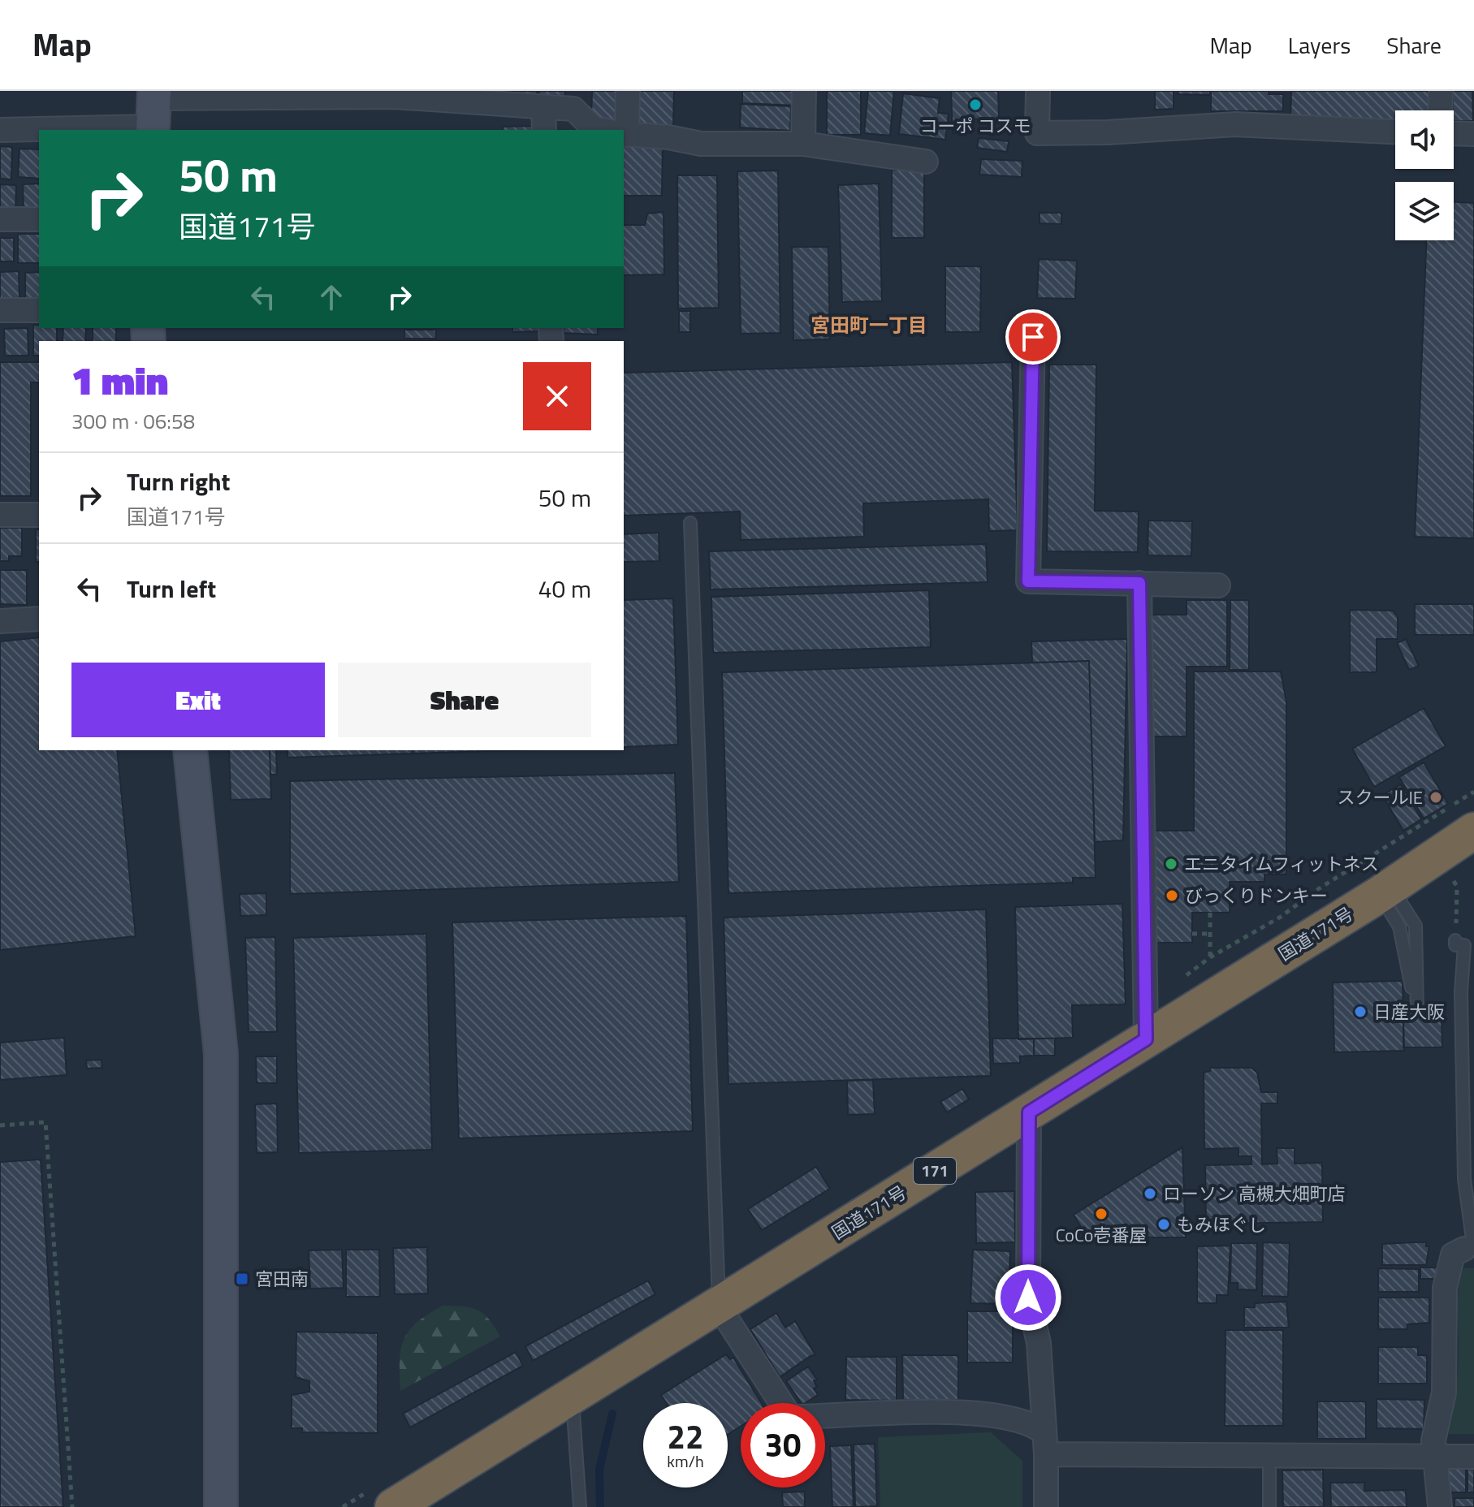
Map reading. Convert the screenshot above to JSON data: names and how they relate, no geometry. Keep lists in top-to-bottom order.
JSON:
{
  "streets": {
    "highway": ["国道171号", "171"]
  },
  "districts": ["宮田町一丁目"],
  "places": {
    "other": [
      "コーポ コスモ",
      "スクールIE",
      "エニタイムフィットネス",
      "びっくりドンキー",
      "日産大阪",
      "ローソン 高槻大畑町店",
      "CoCo壱番屋",
      "もみほぐし"
    ],
    "transit": ["宮田南"]
  },
  "page": {
    "header": "Map",
    "nav": ["Map", "Layers", "Share"],
    "turn": ["50 m", "国道171号"],
    "heading": ["1 min", "300 m · 06:58"],
    "list": [
      {
        "name": "Turn right",
        "note": "国道171号",
        "value": "50 m"
      },
      {
        "name": "Turn left",
        "value": "40 m"
      }
    ],
    "buttons": ["Exit", "Share"],
    "speed": "22 km/h",
    "limit": "30"
  }
}
